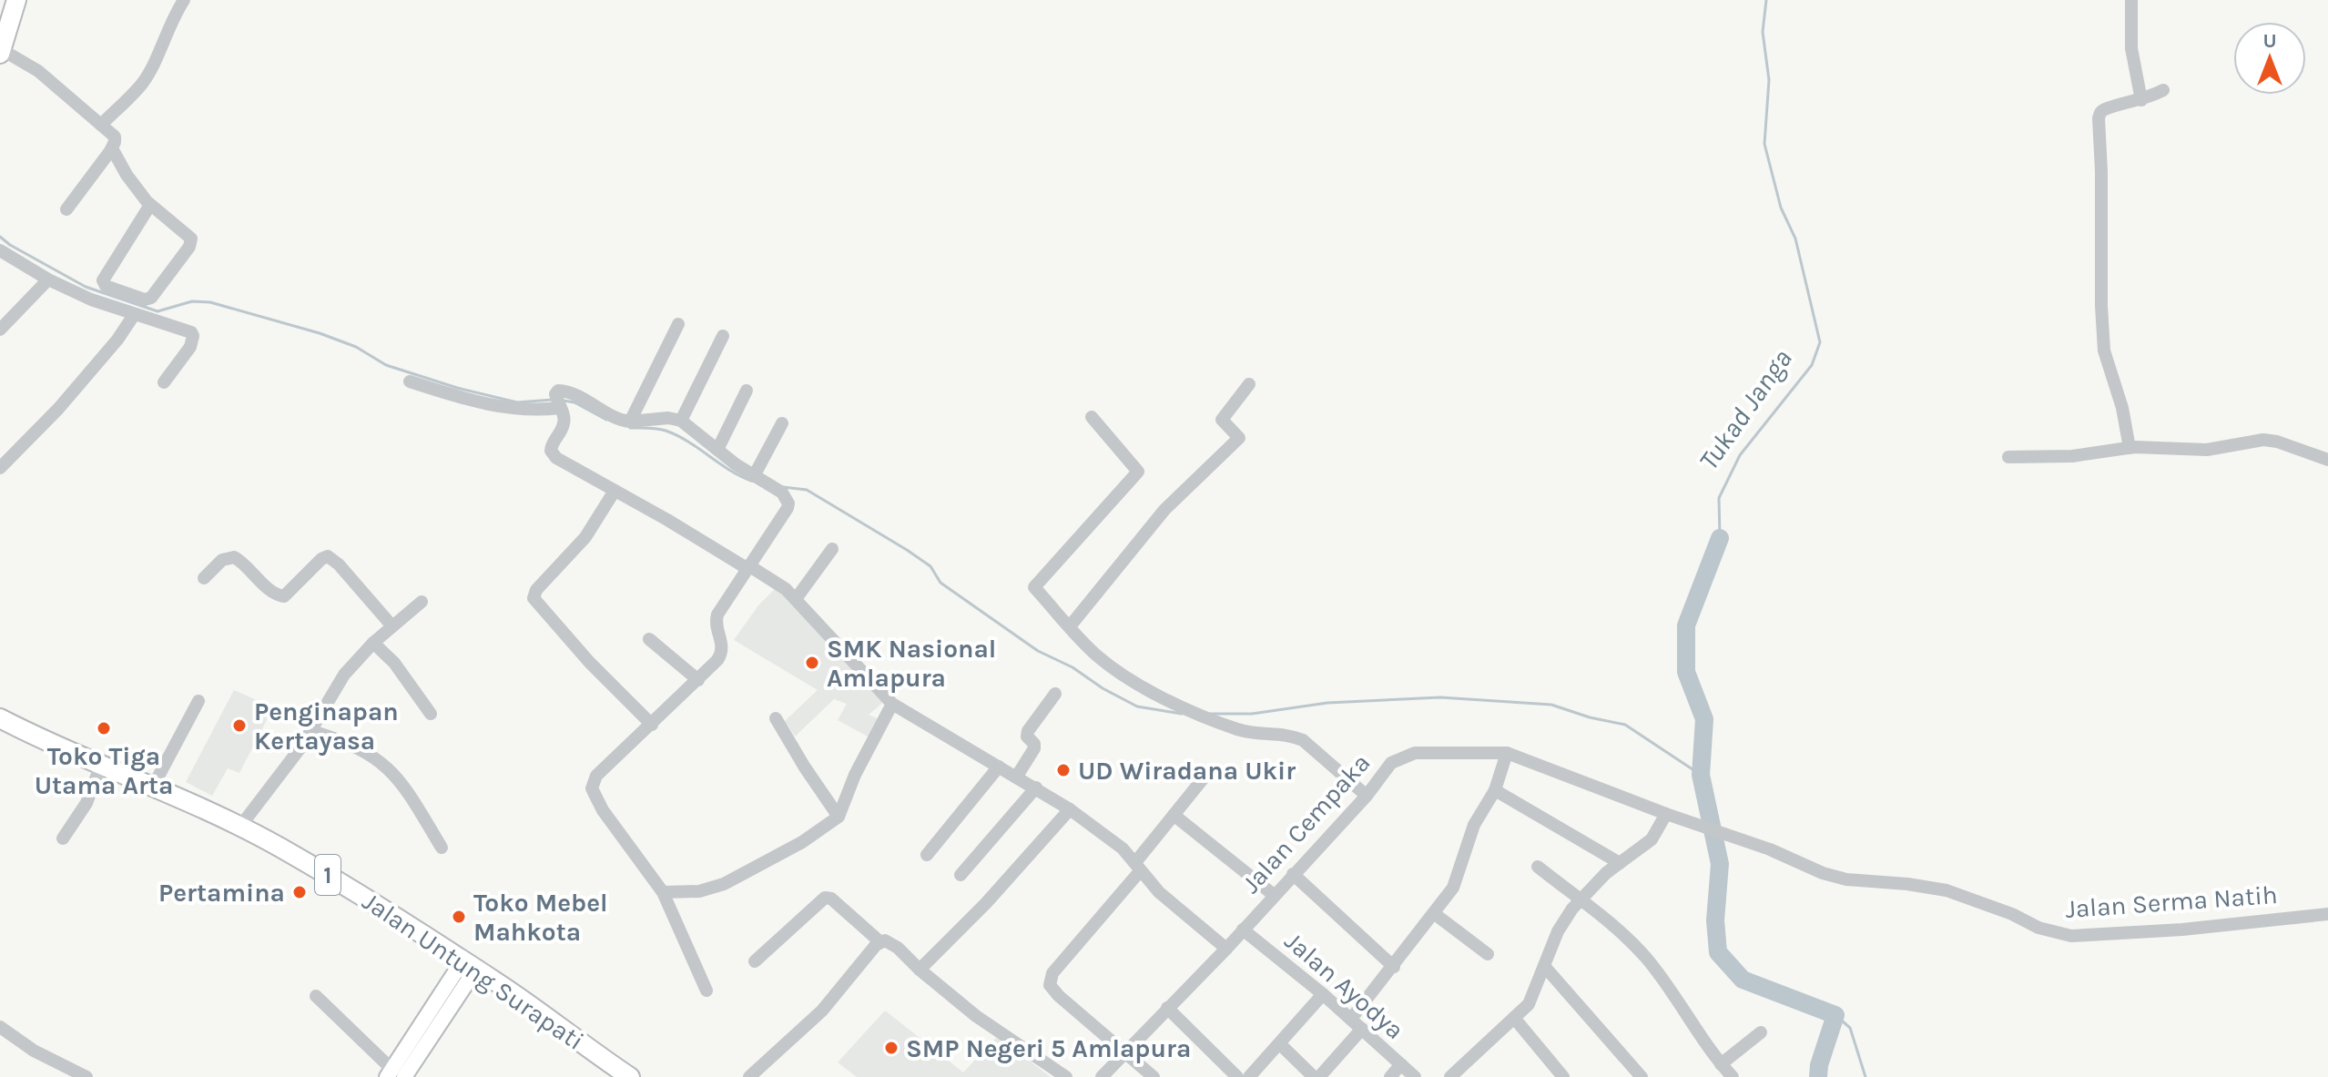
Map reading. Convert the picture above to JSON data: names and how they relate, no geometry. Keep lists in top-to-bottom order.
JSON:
{
  "streets": {
    "highway": ["1", "Jalan Untung Surapati"],
    "street": ["Jalan Cempaka", "Jalan Serma Natih", "Jalan Ayodya"]
  },
  "crossings": [
    ["Jalan Cempaka", "Jalan Serma Natih"],
    ["Jalan Cempaka", "Jalan Ayodya"]
  ],
  "water": ["Tukad Janga"],
  "places": [
    "SMK Nasional Amlapura",
    "Penginapan Kertayasa",
    "Toko Tiga Utama Arta",
    "UD Wiradana Ukir",
    "Pertamina",
    "Toko Mebel Mahkota",
    "SMP Negeri 5 Amlapura"
  ],
  "north": "top"
}
